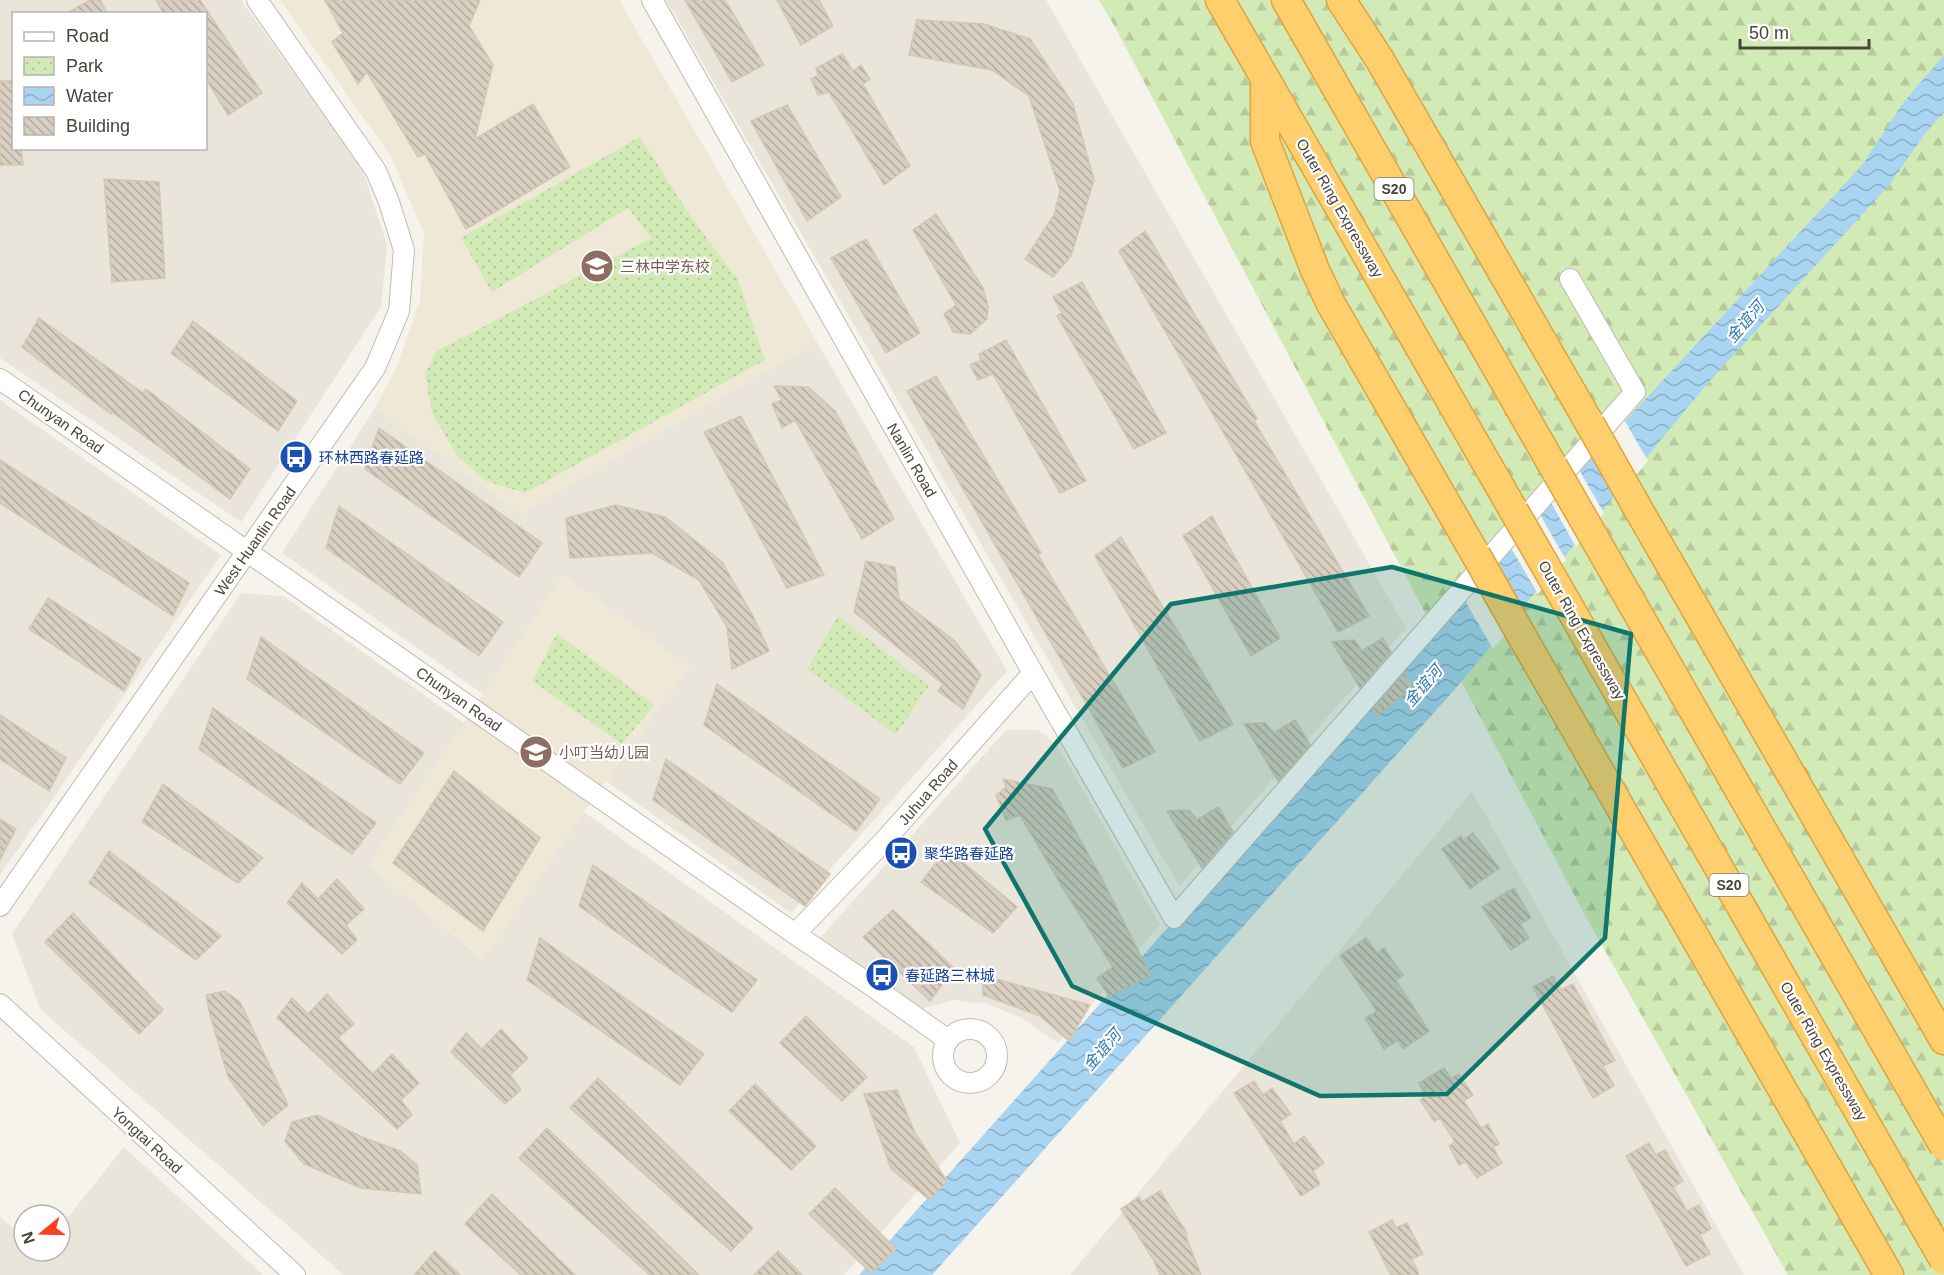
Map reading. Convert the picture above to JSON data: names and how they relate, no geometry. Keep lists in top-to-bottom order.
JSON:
{
  "streets": {
    "highway": ["S20", "Outer Ring Expressway"],
    "street": [
      "Chunyan Road",
      "Nanlin Road",
      "West Huanlin Road",
      "Juhua Road",
      "Yongtai Road"
    ]
  },
  "crossings": [
    ["Chunyan Road", "West Huanlin Road"],
    ["Chunyan Road", "Juhua Road"],
    ["Nanlin Road", "Juhua Road"]
  ],
  "water": ["金谊河"],
  "places": {
    "school or university": ["三林中学东校", "小叮当幼儿园"],
    "bus stop": ["环林西路春延路", "聚华路春延路", "春延路三林城"]
  },
  "legend": [
    "Road",
    "Park",
    "Water",
    "Building"
  ],
  "scale_bar": "50 m",
  "north": "left"
}
